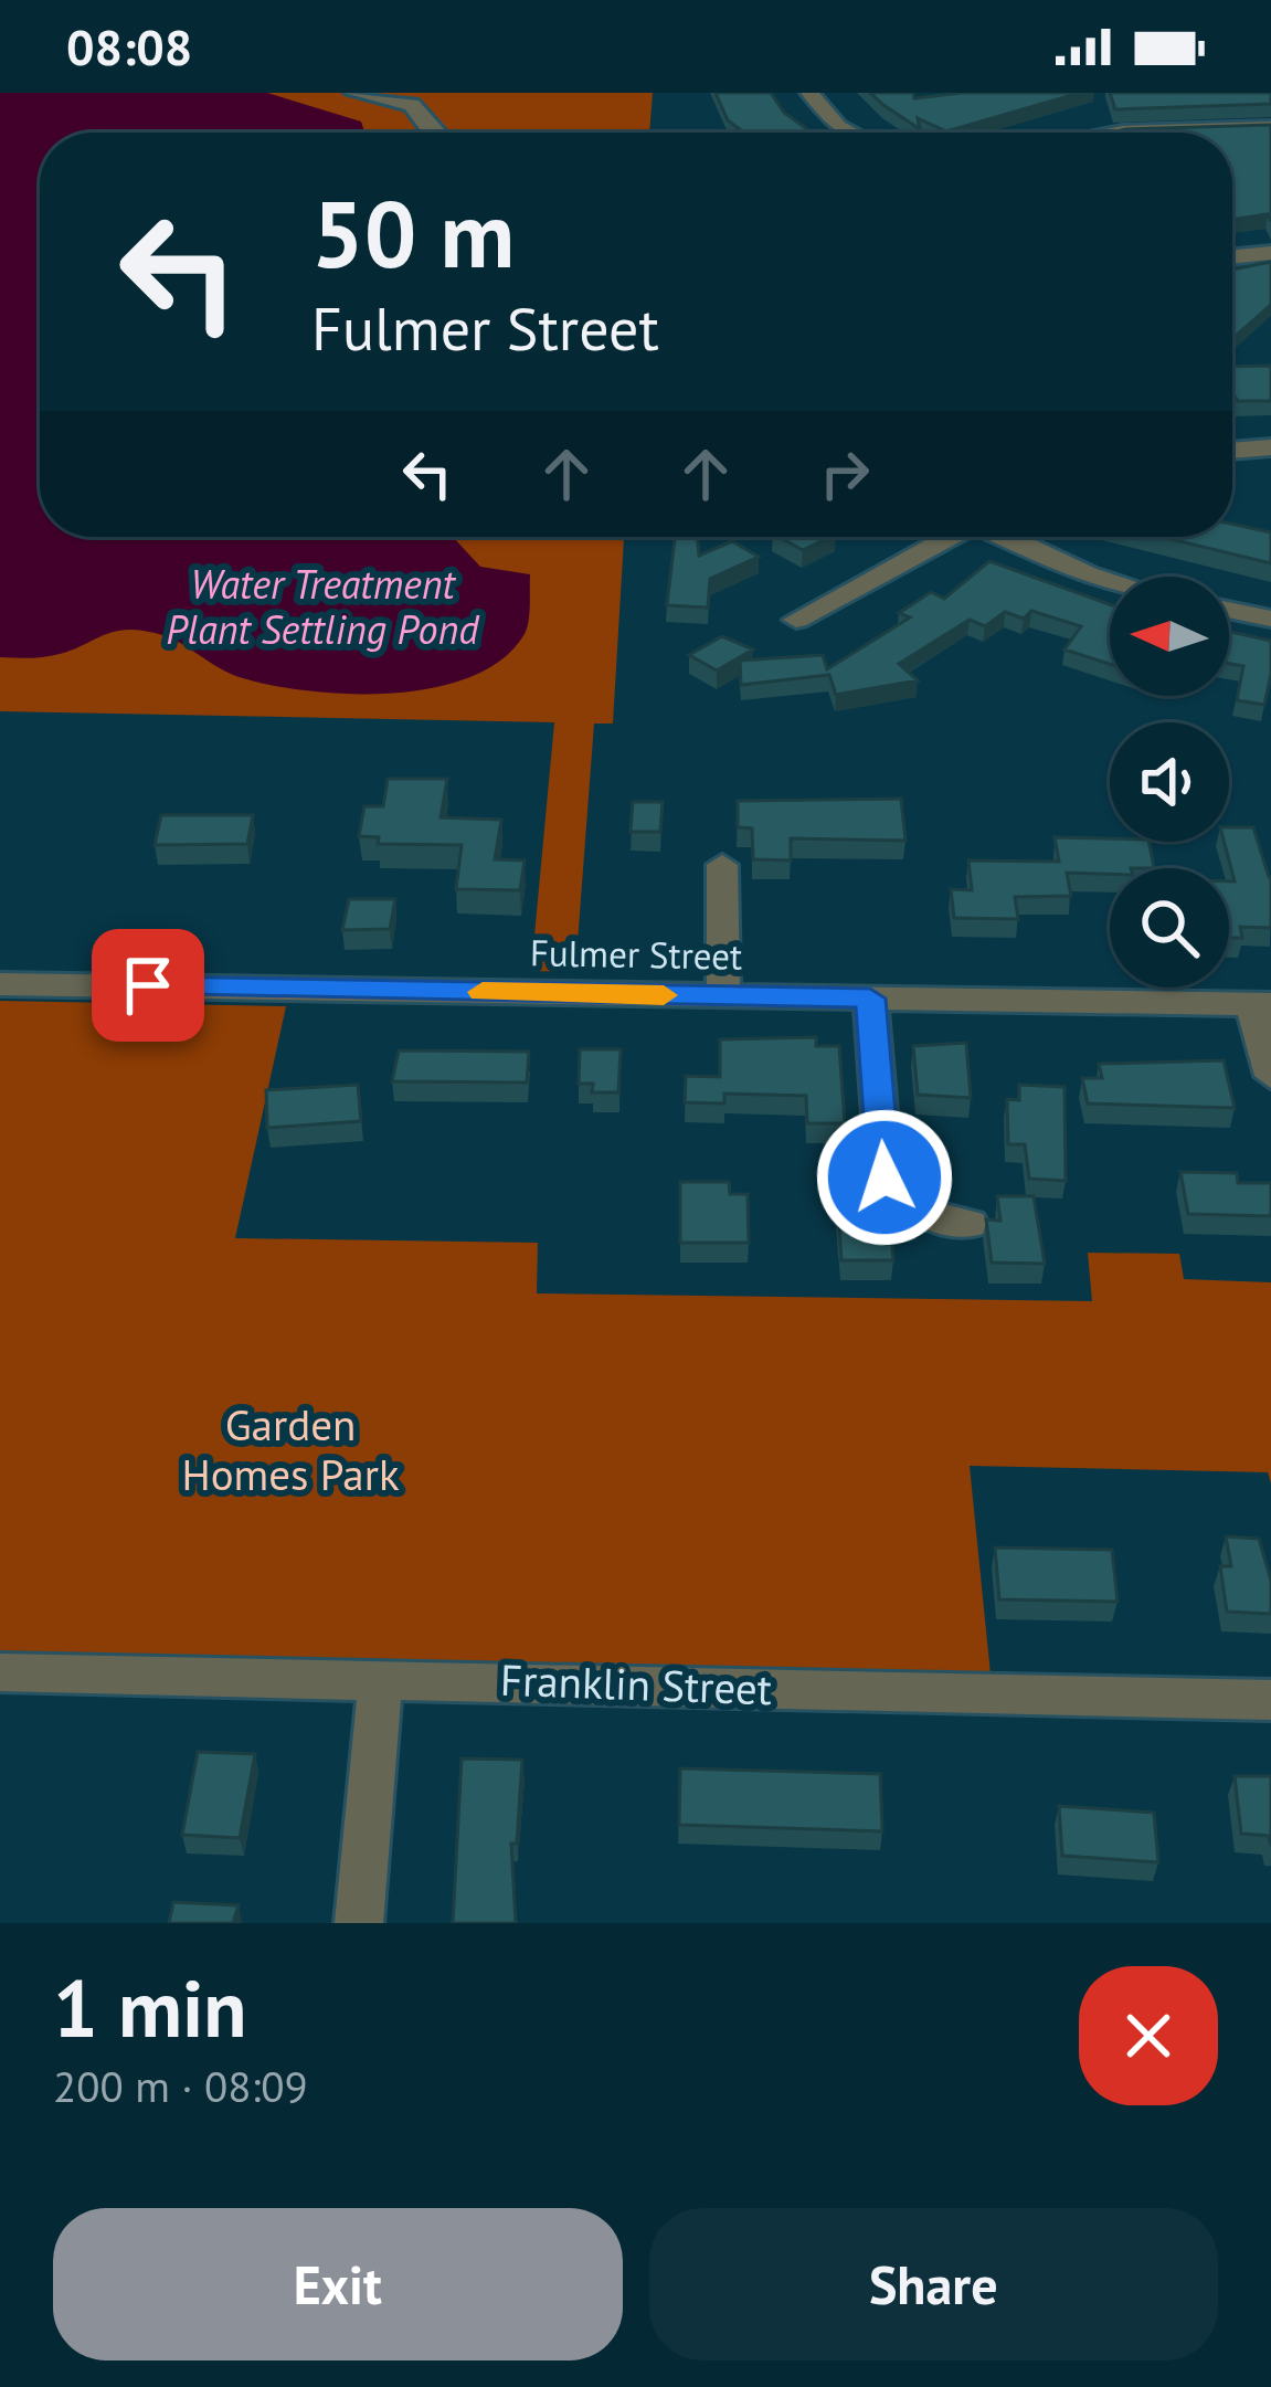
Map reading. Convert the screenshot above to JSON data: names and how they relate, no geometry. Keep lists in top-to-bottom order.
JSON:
{
  "streets": {
    "street": ["Fulmer Street", "Franklin Street"]
  },
  "water": ["Water Treatment Plant Settling Pond"],
  "parks": ["Garden Homes Park"],
  "north": "left",
  "page": {
    "status": "08:08",
    "turn": ["50 m", "Fulmer Street"],
    "heading": ["1 min", "200 m · 08:09"],
    "buttons": ["Exit", "Share"]
  }
}
